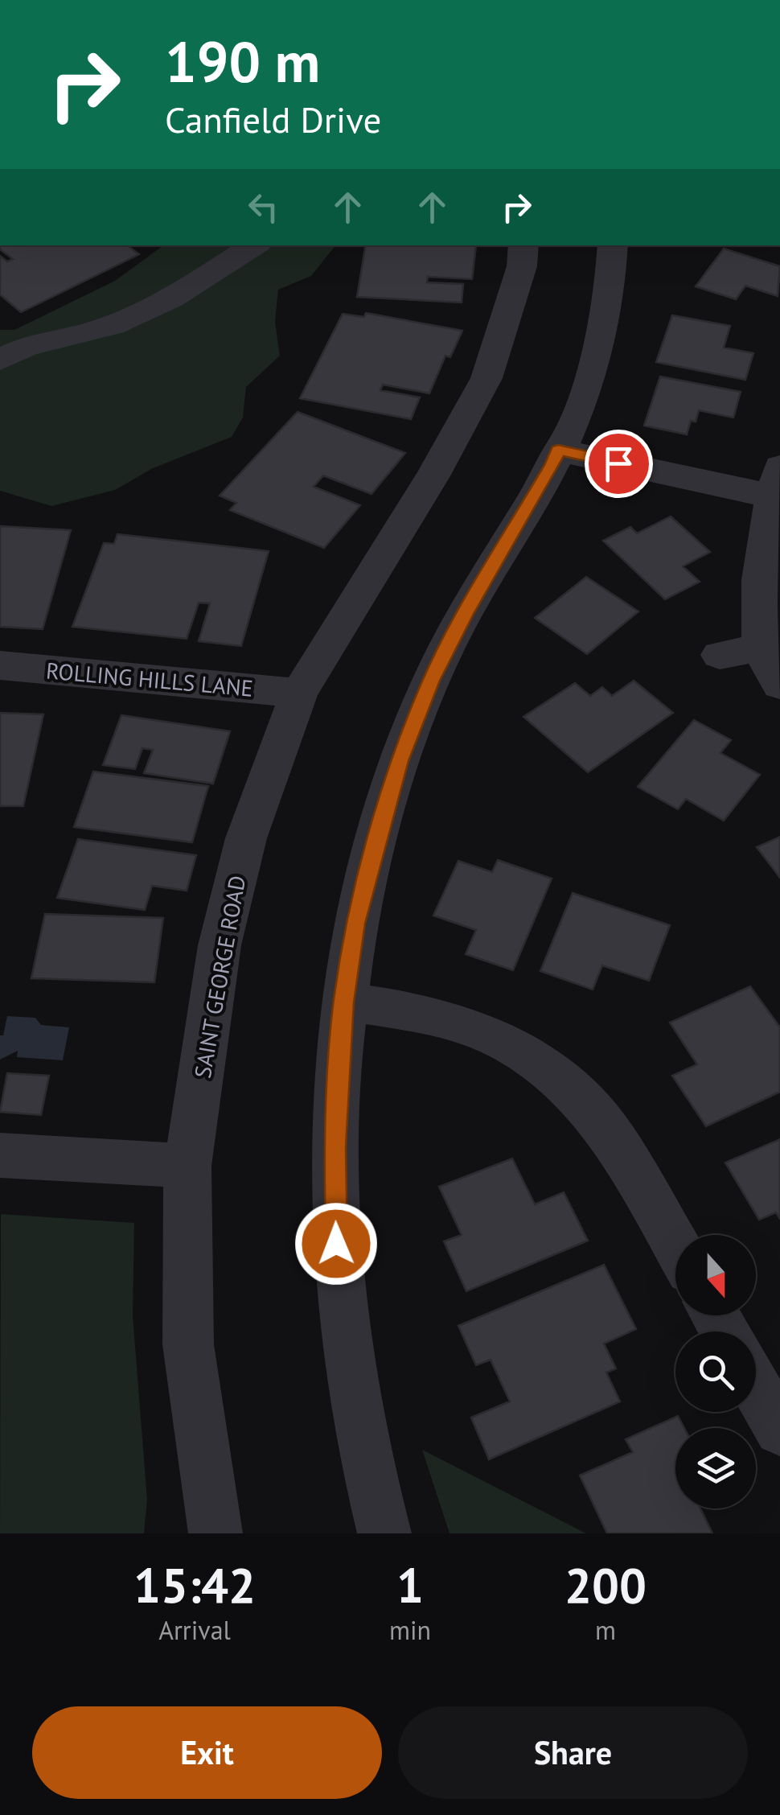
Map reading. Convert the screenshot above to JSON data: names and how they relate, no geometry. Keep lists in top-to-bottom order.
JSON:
{
  "streets": {
    "street": ["ROLLING HILLS LANE", "SAINT GEORGE ROAD"]
  },
  "crossings": [
    ["ROLLING HILLS LANE", "SAINT GEORGE ROAD"]
  ],
  "north": "bottom",
  "page": {
    "turn": ["190 m", "Canfield Drive"],
    "eta": [
      "15:42",
      "Arrival",
      "1",
      "min",
      "200",
      "m"
    ],
    "buttons": ["Exit", "Share"]
  }
}
